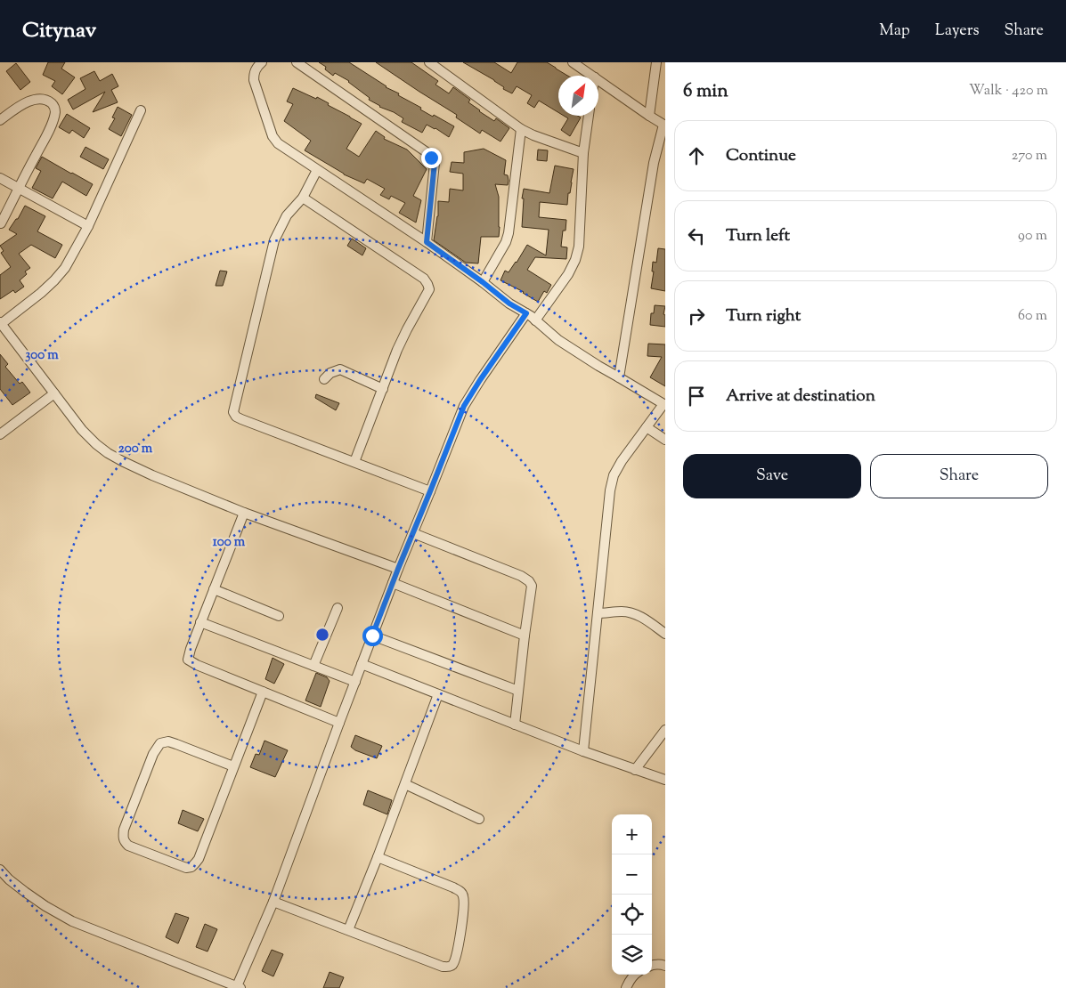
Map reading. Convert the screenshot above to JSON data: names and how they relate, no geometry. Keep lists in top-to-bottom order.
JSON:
{
  "north": "top right",
  "page": {
    "header": "Citynav",
    "nav": ["Map", "Layers", "Share"],
    "heading": ["6 min", "Walk · 420 m"],
    "list": [
      ["Continue", "270 m"],
      ["Turn left", "90 m"],
      ["Turn right", "60 m"],
      "Arrive at destination"
    ],
    "buttons": ["Save", "Share"],
    "map_buttons": ["+", "−"]
  },
  "rings": ["300 m", "200 m", "100 m"]
}
